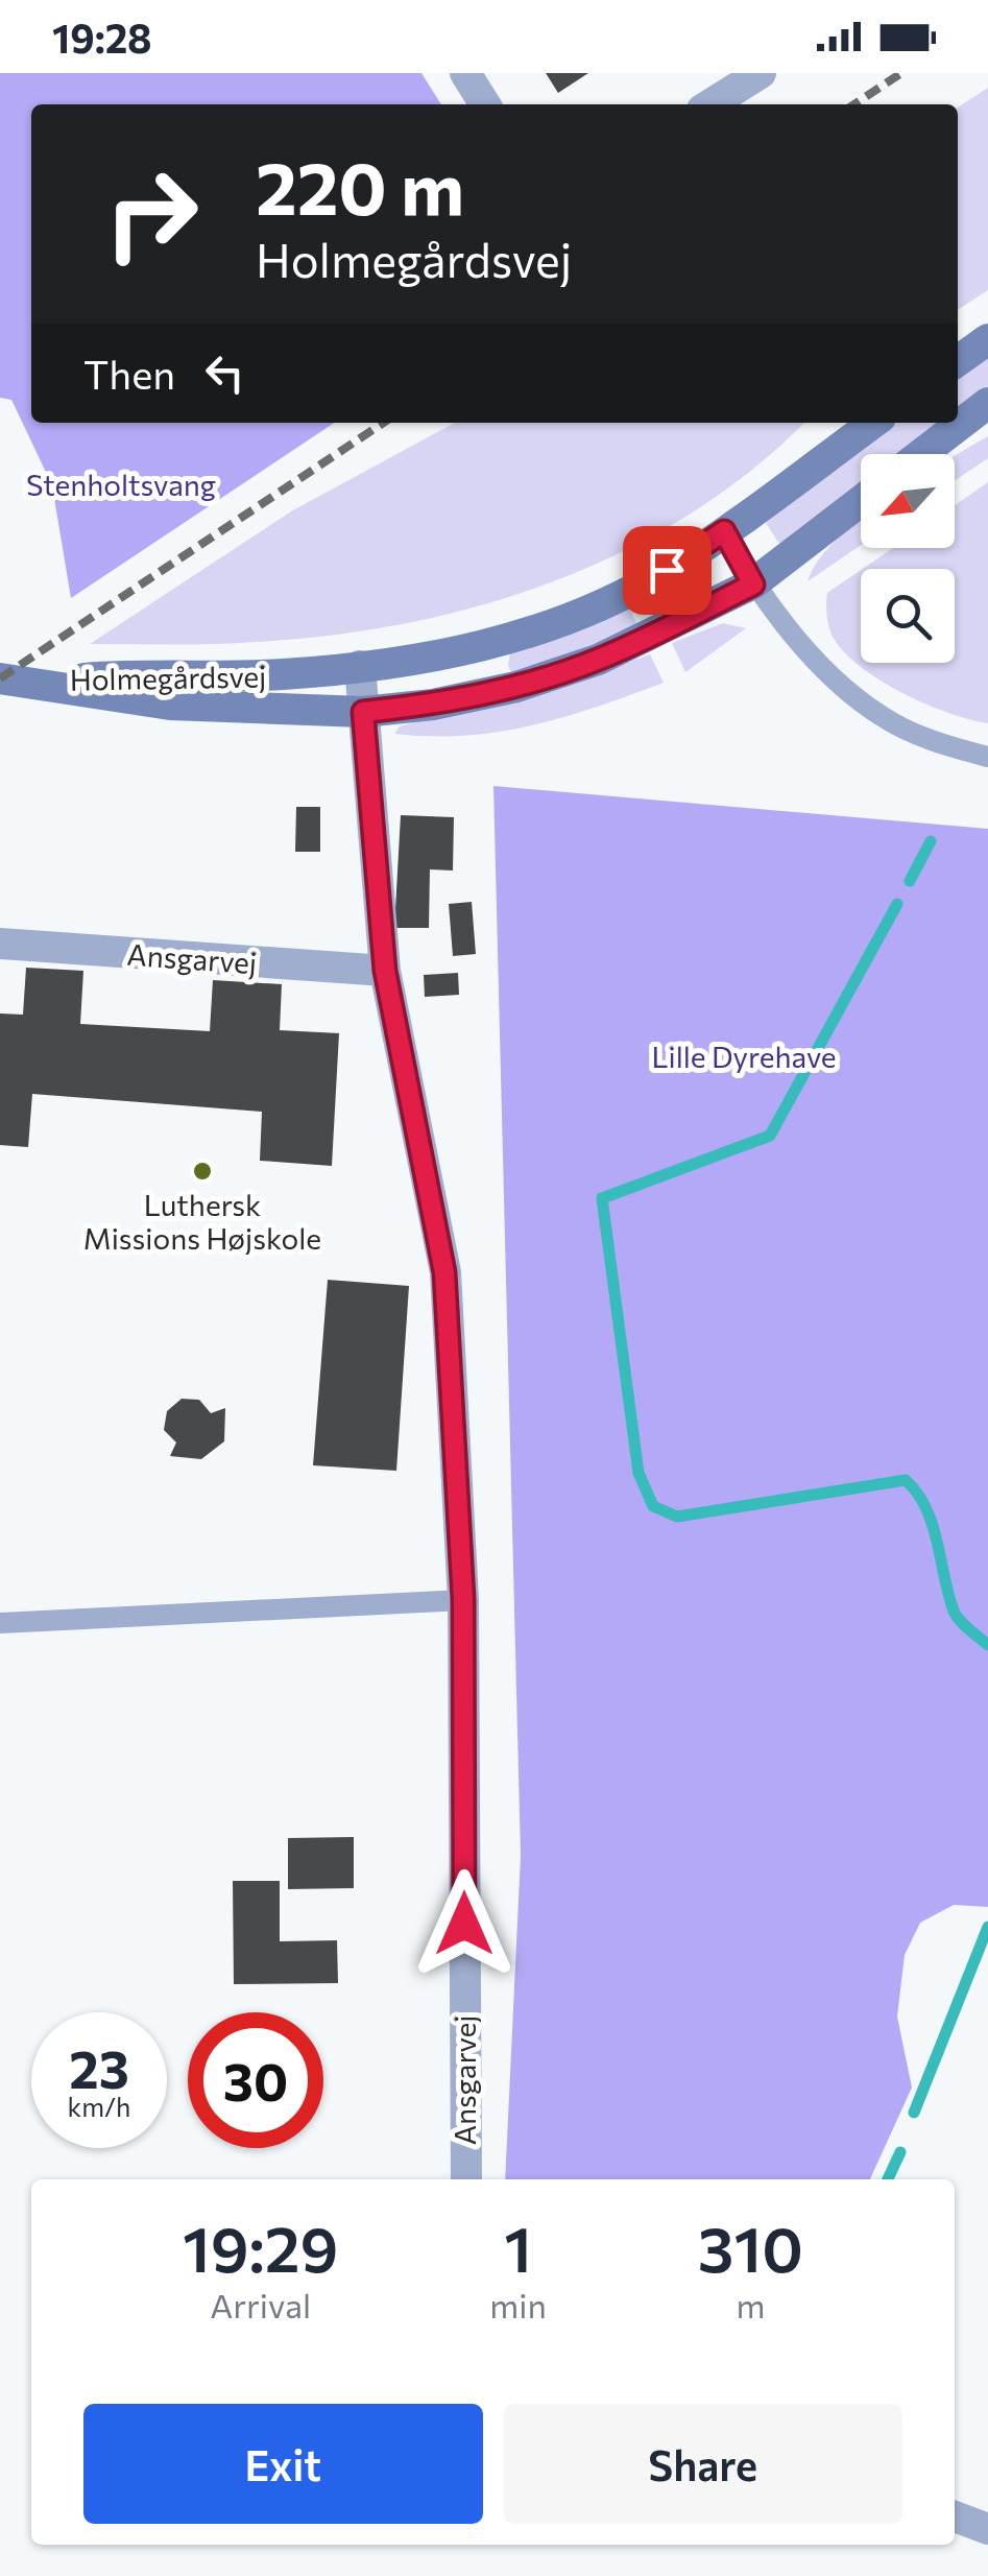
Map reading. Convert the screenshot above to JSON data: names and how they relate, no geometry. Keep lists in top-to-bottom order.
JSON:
{
  "streets": {
    "street": ["Holmegårdsvej", "Ansgarvej"]
  },
  "crossings": [
    ["Holmegårdsvej", "Ansgarvej"]
  ],
  "parks": ["Stenholtsvang", "Lille Dyrehave"],
  "places": ["Luthersk Missions Højskole"],
  "north": "bottom left",
  "page": {
    "status": "19:28",
    "turn": ["220 m", "Holmegårdsvej"],
    "then": "Then",
    "speed": "23 km/h",
    "limit": "30",
    "eta": [
      "19:29",
      "Arrival",
      "1",
      "min",
      "310",
      "m"
    ],
    "buttons": ["Exit", "Share"]
  }
}
